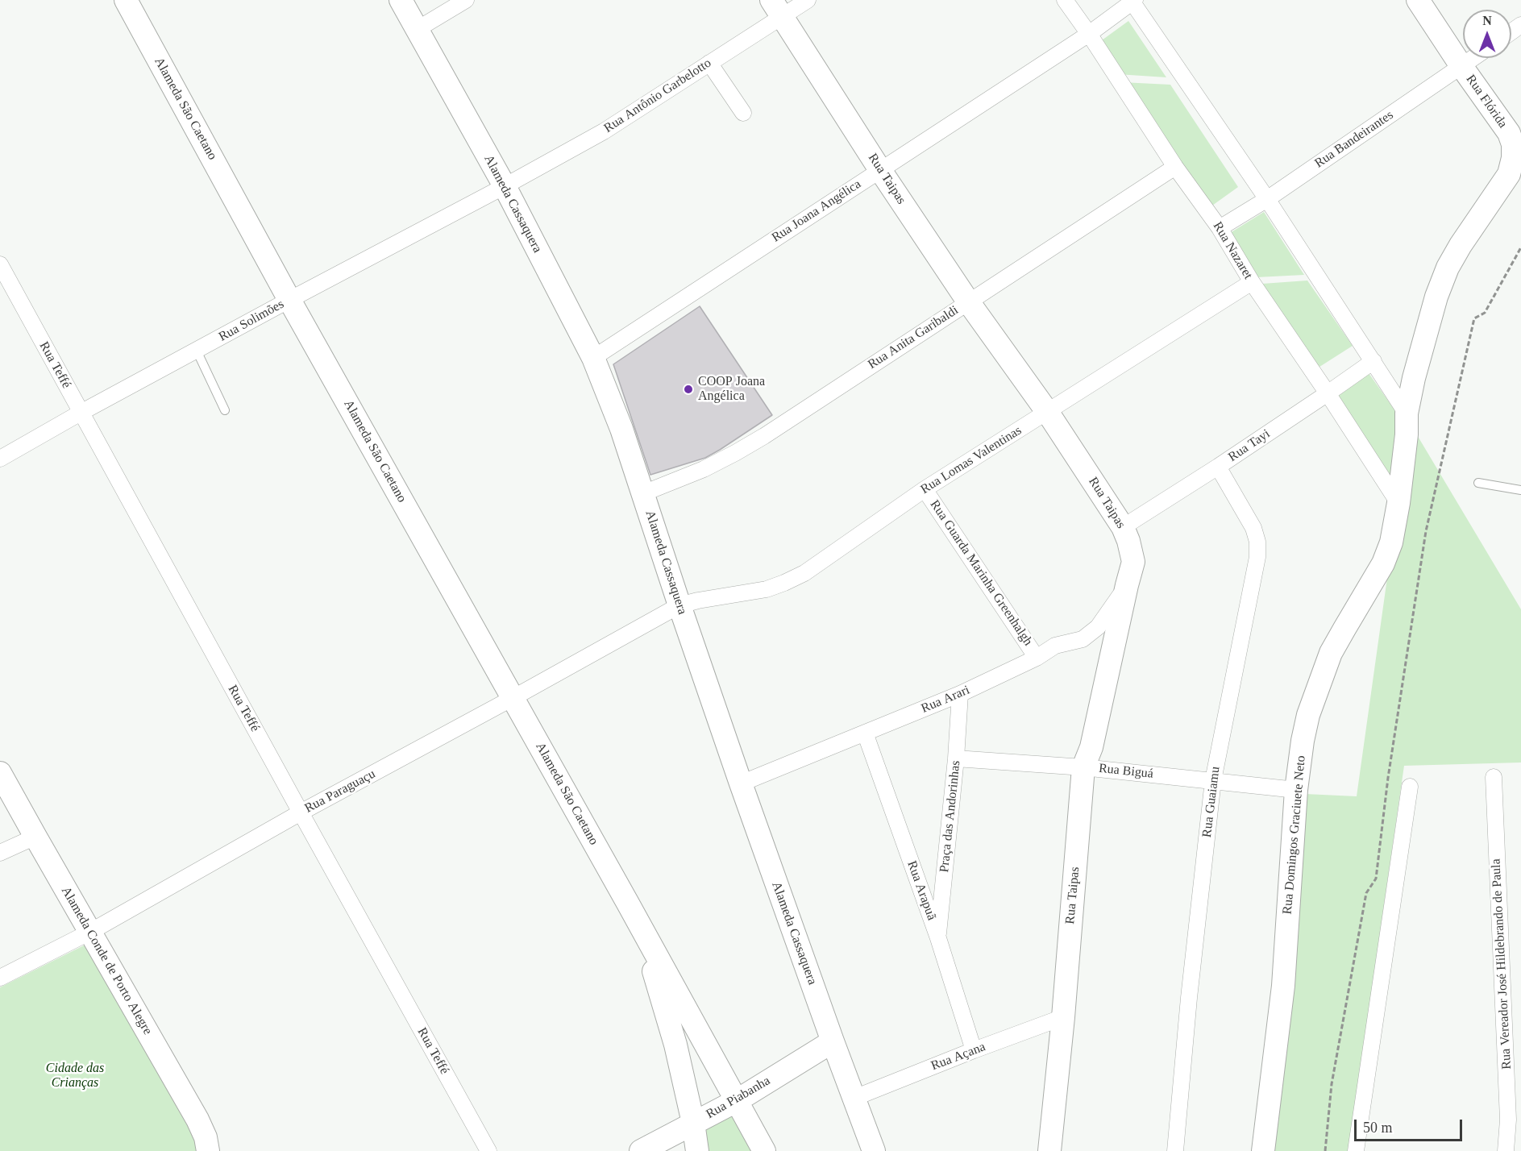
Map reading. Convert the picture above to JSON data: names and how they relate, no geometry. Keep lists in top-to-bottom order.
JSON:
{
  "streets": {
    "street": [
      "Rua Antônio Garbelotto",
      "Rua Flórida",
      "Alameda São Caetano",
      "Rua Bandeirantes",
      "Rua Taipas",
      "Alameda Cassaquera",
      "Rua Joana Angélica",
      "Rua Nazaret",
      "Rua Solimões",
      "Rua Anita Garibaldi",
      "Rua Teffé",
      "Rua Tayi",
      "Rua Lomas Valentinas",
      "Rua Guarda Marinha Greenhalgh",
      "Rua Arari",
      "Rua Biguá",
      "Rua Paraguaçu",
      "Rua Guaiamu",
      "Praça das Andorinhas",
      "Rua Domingos Graciuete Neto",
      "Rua Arapuã",
      "Alameda Conde de Porto Alegre",
      "Rua Vereador José Hildebrando de Paula",
      "Rua Açana",
      "Rua Piabanha"
    ]
  },
  "crossings": [
    ["Rua Antônio Garbelotto", "Rua Taipas"],
    ["Rua Antônio Garbelotto", "Alameda Cassaquera"],
    ["Rua Antônio Garbelotto", "Rua Solimões"],
    ["Rua Flórida", "Rua Bandeirantes"],
    ["Rua Flórida", "Rua Domingos Graciuete Neto"],
    ["Alameda São Caetano", "Rua Solimões"],
    ["Alameda São Caetano", "Rua Paraguaçu"],
    ["Alameda São Caetano", "Rua Piabanha"],
    ["Rua Bandeirantes", "Rua Nazaret"],
    ["Rua Taipas", "Rua Joana Angélica"],
    ["Rua Taipas", "Rua Anita Garibaldi"],
    ["Rua Taipas", "Rua Tayi"],
    ["Rua Taipas", "Rua Lomas Valentinas"],
    ["Rua Taipas", "Rua Arari"],
    ["Rua Taipas", "Rua Biguá"],
    ["Rua Taipas", "Rua Açana"],
    ["Alameda Cassaquera", "Rua Joana Angélica"],
    ["Alameda Cassaquera", "Rua Solimões"],
    ["Alameda Cassaquera", "Rua Anita Garibaldi"],
    ["Alameda Cassaquera", "Rua Lomas Valentinas"],
    ["Alameda Cassaquera", "Rua Arari"],
    ["Alameda Cassaquera", "Rua Paraguaçu"],
    ["Alameda Cassaquera", "Rua Açana"],
    ["Alameda Cassaquera", "Rua Piabanha"],
    ["Rua Joana Angélica", "Rua Nazaret"],
    ["Rua Nazaret", "Rua Anita Garibaldi"],
    ["Rua Nazaret", "Rua Tayi"],
    ["Rua Nazaret", "Rua Lomas Valentinas"],
    ["Rua Nazaret", "Rua Domingos Graciuete Neto"],
    ["Rua Solimões", "Rua Teffé"],
    ["Rua Teffé", "Rua Paraguaçu"],
    ["Rua Tayi", "Rua Guaiamu"],
    ["Rua Lomas Valentinas", "Rua Guarda Marinha Greenhalgh"],
    ["Rua Lomas Valentinas", "Rua Paraguaçu"],
    ["Rua Guarda Marinha Greenhalgh", "Rua Arari"],
    ["Rua Arari", "Praça das Andorinhas"],
    ["Rua Arari", "Rua Arapuã"],
    ["Rua Biguá", "Rua Guaiamu"],
    ["Rua Biguá", "Praça das Andorinhas"],
    ["Rua Biguá", "Rua Domingos Graciuete Neto"],
    ["Rua Paraguaçu", "Alameda Conde de Porto Alegre"],
    ["Praça das Andorinhas", "Rua Arapuã"],
    ["Rua Arapuã", "Rua Açana"]
  ],
  "parks": ["Cidade das Crianças"],
  "places": ["COOP Joana Angélica"],
  "scale_bar": "50 m",
  "north": "top"
}
